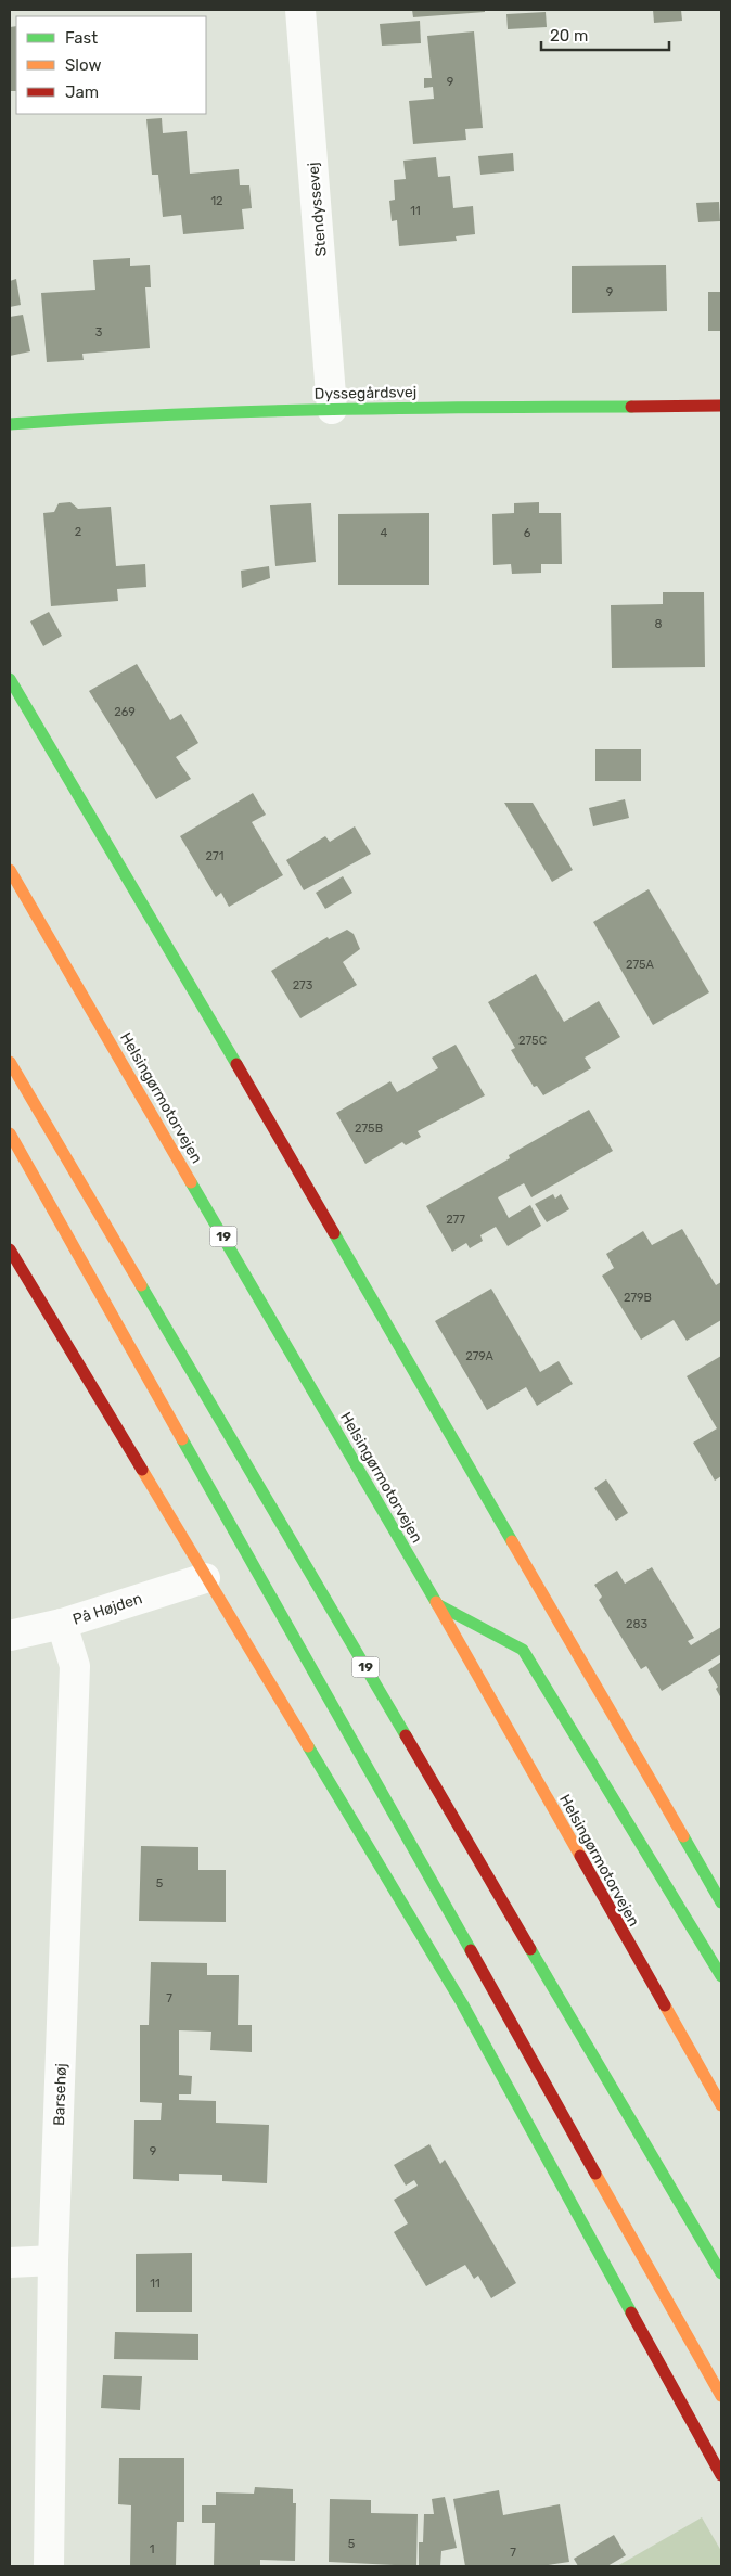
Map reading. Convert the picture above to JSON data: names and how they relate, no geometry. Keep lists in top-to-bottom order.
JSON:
{
  "streets": {
    "main road": ["Dyssegårdsvej", "Helsingørmotorvejen", "19"],
    "street": ["Stendyssevej", "På Højden", "Barsehøj"]
  },
  "crossings": [
    ["Stendyssevej", "Dyssegårdsvej"],
    ["På Højden", "Barsehøj"]
  ],
  "house_numbers": [
    "9",
    "12",
    "11",
    "9",
    "3",
    "2",
    "4",
    "6",
    "8",
    "269",
    "271",
    "275A",
    "273",
    "275C",
    "275B",
    "277",
    "279B",
    "279A",
    "283",
    "5",
    "7",
    "9",
    "11",
    "5",
    "1",
    "7"
  ],
  "legend": ["Fast", "Slow", "Jam"],
  "scale_bar": "20 m"
}
